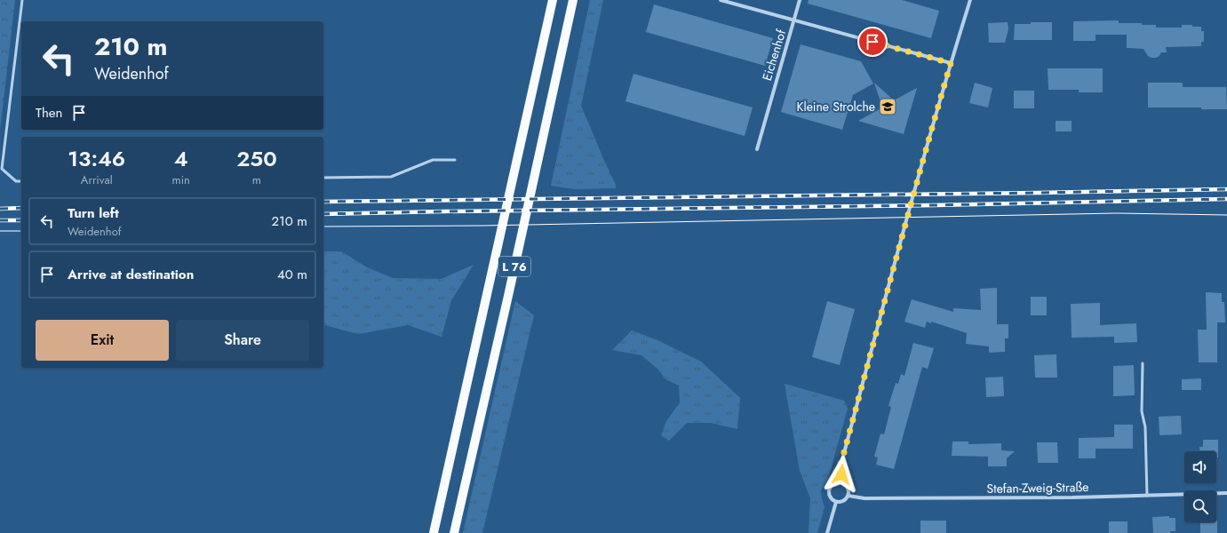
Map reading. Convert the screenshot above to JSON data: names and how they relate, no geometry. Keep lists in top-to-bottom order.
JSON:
{
  "streets": {
    "main road": ["L 76"],
    "street": ["Eichenhof", "Stefan-Zweig-Straße"]
  },
  "places": {
    "school or university": ["Kleine Strolche"]
  },
  "page": {
    "turn": ["210 m", "Weidenhof"],
    "then": "Then",
    "eta": [
      "13:46",
      "Arrival",
      "4",
      "min",
      "250",
      "m"
    ],
    "list": [
      {
        "name": "Turn left",
        "note": "Weidenhof",
        "value": "210 m"
      },
      {
        "name": "Arrive at destination",
        "value": "40 m"
      }
    ],
    "buttons": ["Exit", "Share"]
  }
}
